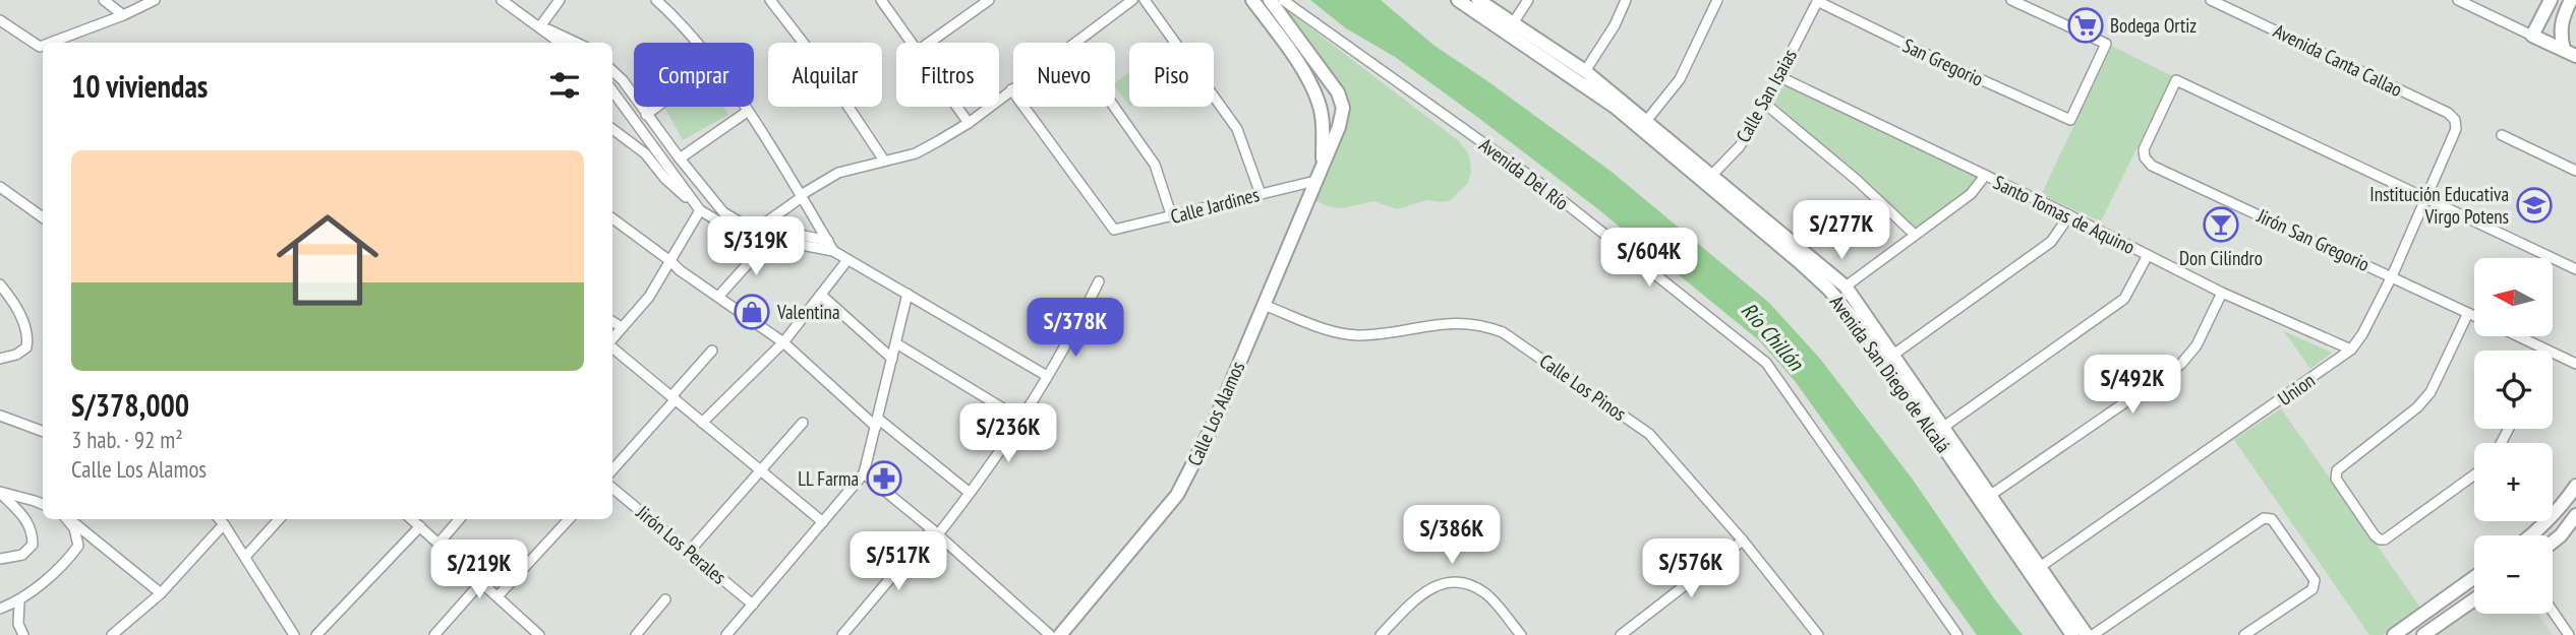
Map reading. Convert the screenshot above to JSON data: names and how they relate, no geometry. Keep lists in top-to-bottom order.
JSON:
{
  "streets": {
    "main road": ["Avenida San Diego de Alcalá", "Calle Los Alamos"],
    "street": [
      "Avenida Canta Callao",
      "San Gregorio",
      "Calle San Isaias",
      "Avenida Del Río",
      "Calle Jardines",
      "Santo Tomas de Aquino",
      "Jirón San Gregorio",
      "Calle Los Pinos",
      "Union",
      "Jirón Los Perales"
    ]
  },
  "crossings": [
    ["Avenida Canta Callao", "Union"],
    ["San Gregorio", "Calle San Isaias"],
    ["Calle San Isaias", "Santo Tomas de Aquino"],
    ["Calle San Isaias", "Avenida San Diego de Alcalá"],
    ["Calle Jardines", "Calle Los Alamos"],
    ["Santo Tomas de Aquino", "Union"],
    ["Jirón San Gregorio", "Union"],
    ["Avenida San Diego de Alcalá", "Union"],
    ["Calle Los Pinos", "Calle Los Alamos"]
  ],
  "water": ["Río Chillón"],
  "places": {
    "supermarket": ["Bodega Ortiz"],
    "school or university": ["Institución Educativa Virgo Potens"],
    "bar": ["Don Cilindro"],
    "shop": ["Valentina"],
    "pharmacy": ["LL Farma"]
  },
  "north": "left",
  "page": {
    "chip": [
      "Comprar",
      "Alquilar",
      "Filtros",
      "Nuevo",
      "Piso"
    ],
    "heading": "10 viviendas",
    "list": [
      {
        "name": "S/378,000",
        "note": "3 hab. · 92 m² · Calle Los Alamos"
      }
    ],
    "price": [
      "S/277K",
      "S/319K",
      "S/604K",
      "S/378K",
      "S/492K",
      "S/236K",
      "S/386K",
      "S/517K",
      "S/576K",
      "S/219K"
    ],
    "map_buttons": ["+", "−"]
  }
}
